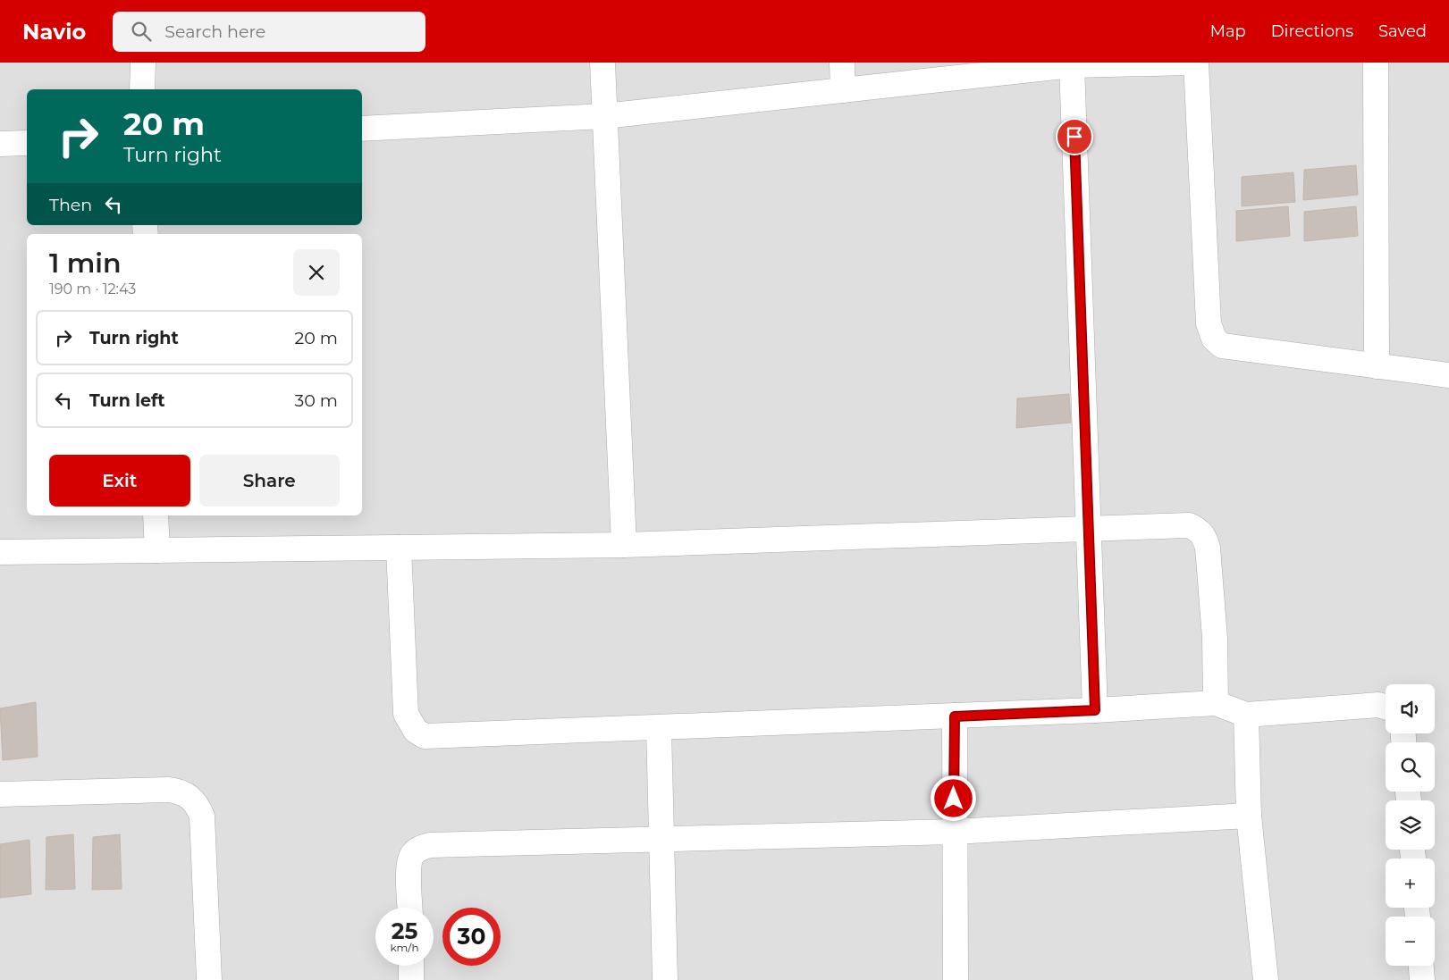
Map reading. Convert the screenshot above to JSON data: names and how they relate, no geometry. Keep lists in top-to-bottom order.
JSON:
{
  "page": {
    "header": "Navio",
    "search": "Search here",
    "nav": ["Map", "Directions", "Saved"],
    "turn": ["20 m", "Turn right"],
    "then": "Then",
    "heading": ["1 min", "190 m · 12:43"],
    "list": [
      {
        "name": "Turn right",
        "value": "20 m"
      },
      {
        "name": "Turn left",
        "value": "30 m"
      }
    ],
    "buttons": ["Exit", "Share"],
    "map_buttons": ["+", "−"],
    "speed": "25 km/h",
    "limit": "30"
  }
}
